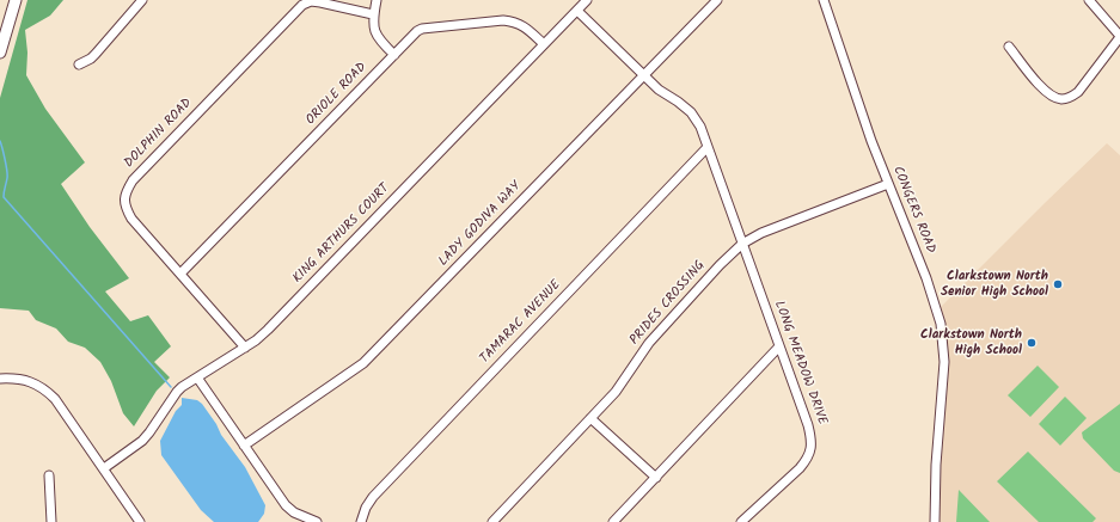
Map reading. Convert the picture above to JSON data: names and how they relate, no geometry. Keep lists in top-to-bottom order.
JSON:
{
  "streets": {
    "street": [
      "ORIOLE ROAD",
      "DOLPHIN ROAD",
      "CONGERS ROAD",
      "LADY GODIVA WAY",
      "KING ARTHURS COURT",
      "PRIDES CROSSING",
      "TAMARAC AVENUE",
      "LONG MEADOW DRIVE"
    ]
  },
  "crossings": [
    ["ORIOLE ROAD", "DOLPHIN ROAD"],
    ["ORIOLE ROAD", "KING ARTHURS COURT"],
    ["DOLPHIN ROAD", "KING ARTHURS COURT"],
    ["CONGERS ROAD", "PRIDES CROSSING"],
    ["LADY GODIVA WAY", "LONG MEADOW DRIVE"],
    ["KING ARTHURS COURT", "LONG MEADOW DRIVE"],
    ["PRIDES CROSSING", "LONG MEADOW DRIVE"],
    ["TAMARAC AVENUE", "LONG MEADOW DRIVE"]
  ],
  "places": ["Clarkstown North Senior High School", "Clarkstown North High School"]
}
